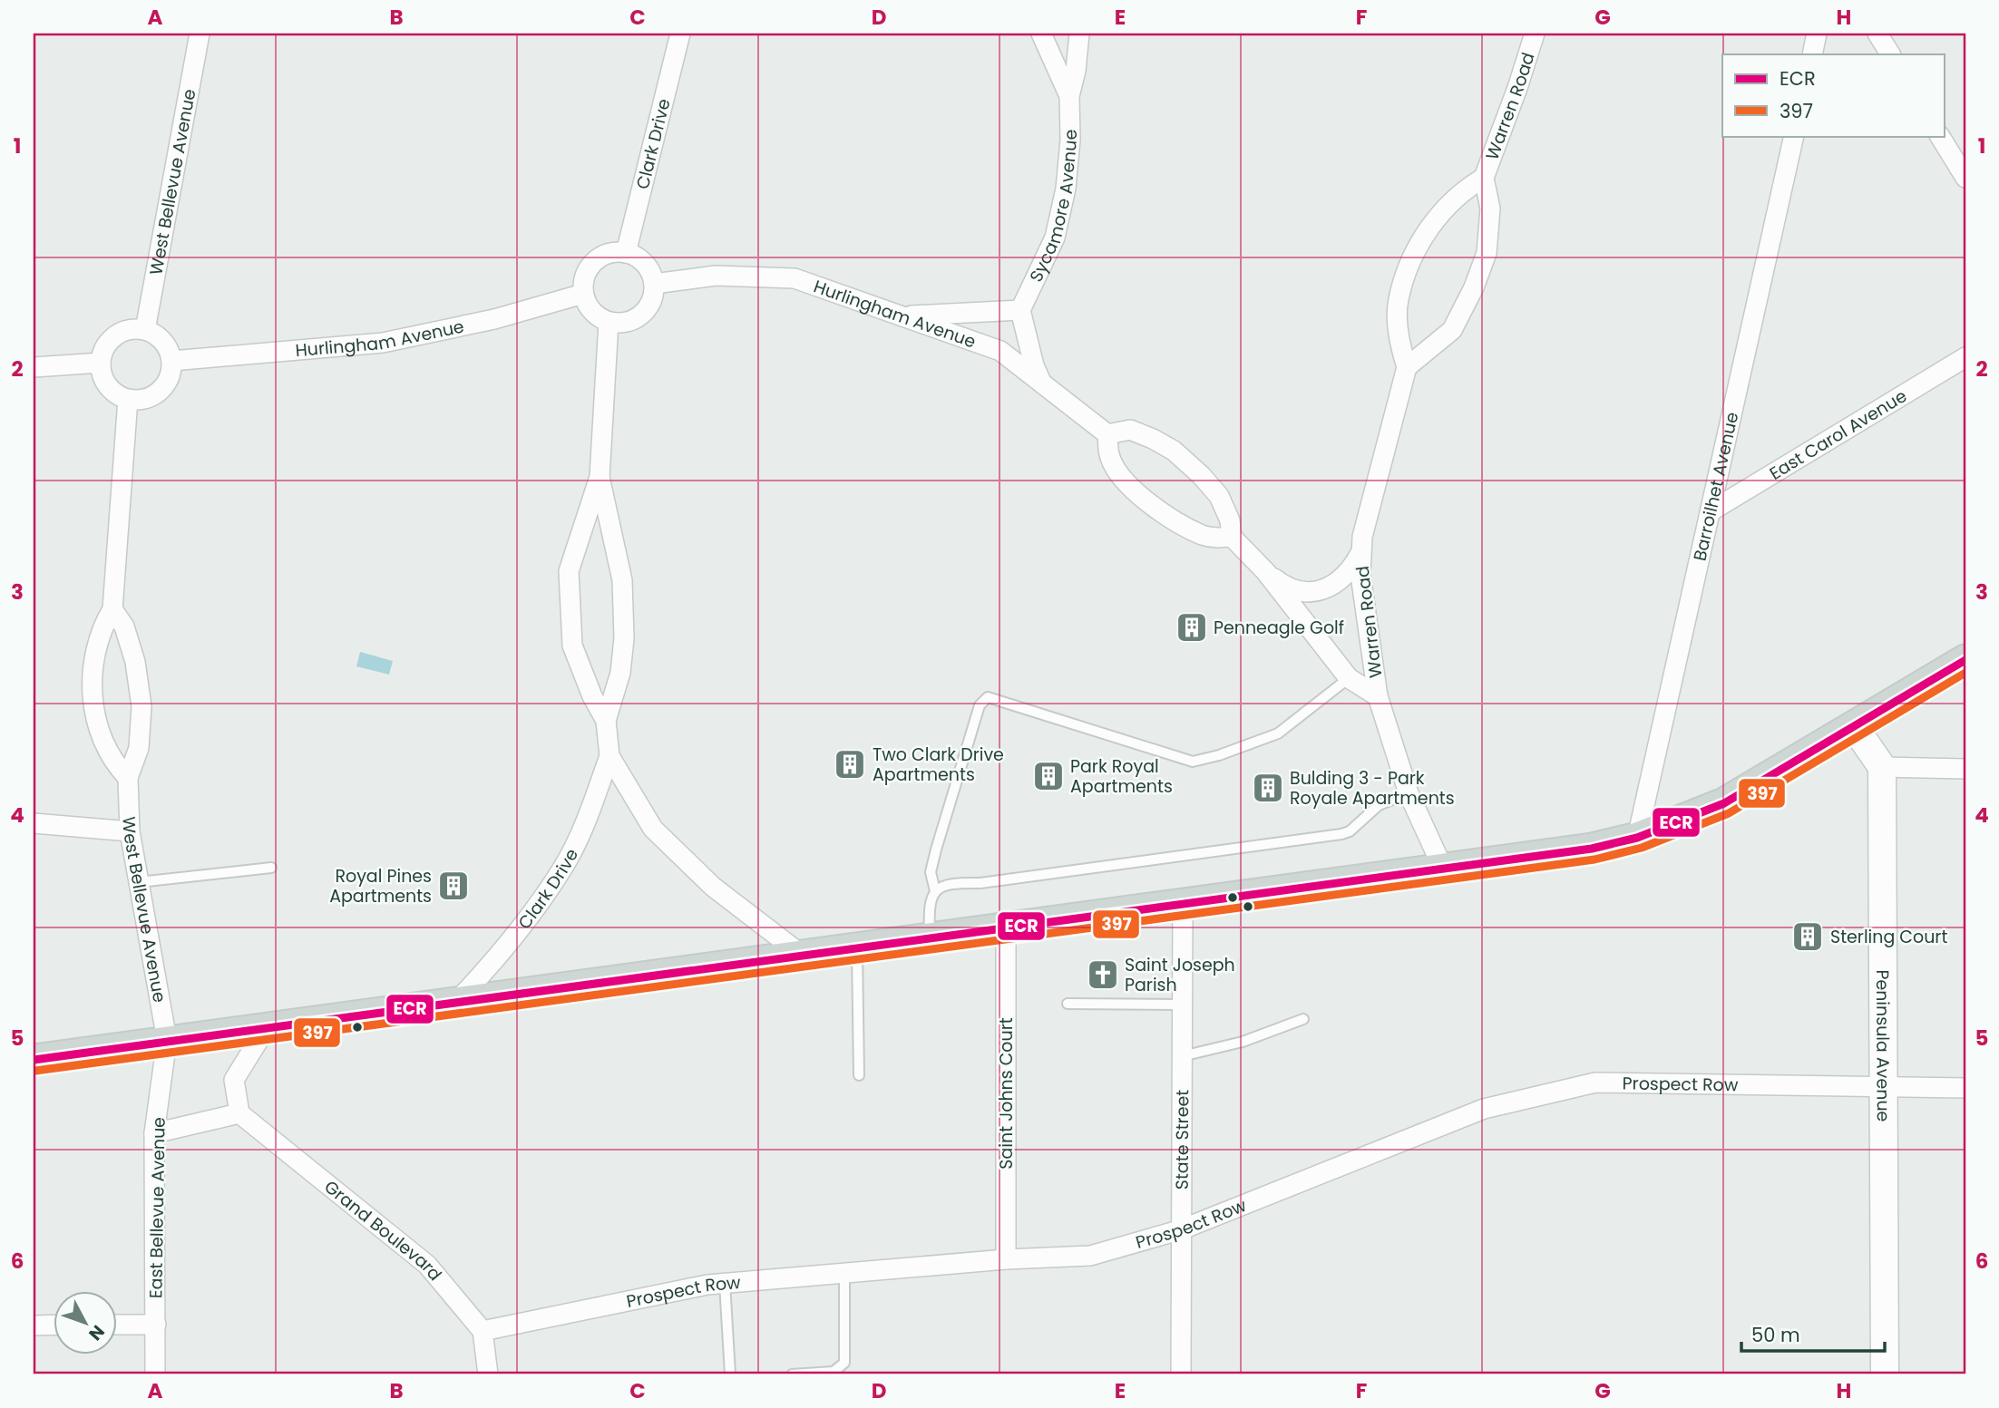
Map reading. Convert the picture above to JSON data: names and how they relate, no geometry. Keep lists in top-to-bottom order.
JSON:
{
  "streets": {
    "main road": ["Peninsula Avenue"],
    "street": [
      "Warren Road",
      "Clark Drive",
      "West Bellevue Avenue",
      "Sycamore Avenue",
      "Hurlingham Avenue",
      "East Carol Avenue",
      "Barroilhet Avenue",
      "Prospect Row",
      "Saint Johns Court",
      "State Street",
      "East Bellevue Avenue",
      "Grand Boulevard"
    ]
  },
  "crossings": [
    ["Clark Drive", "Hurlingham Avenue"],
    ["West Bellevue Avenue", "Hurlingham Avenue"],
    ["West Bellevue Avenue", "East Bellevue Avenue"],
    ["East Carol Avenue", "Barroilhet Avenue"],
    ["Peninsula Avenue", "Prospect Row"],
    ["Prospect Row", "Saint Johns Court"],
    ["Prospect Row", "State Street"],
    ["Prospect Row", "Grand Boulevard"]
  ],
  "places": {
    "building": [
      "Penneagle Golf",
      "Two Clark Drive Apartments",
      "Park Royal Apartments",
      "Bulding 3 - Park Royale Apartments",
      "Royal Pines Apartments",
      "Sterling Court"
    ],
    "church": ["Saint Joseph Parish"]
  },
  "lines": ["transit line ECR", "transit line 397"],
  "legend": ["ECR", "397"],
  "scale_bar": "50 m",
  "north": "bottom right",
  "grid": {
    "columns": [
      "A",
      "B",
      "C",
      "D",
      "E",
      "F",
      "G",
      "H"
    ],
    "rows": [
      "1",
      "2",
      "3",
      "4",
      "5",
      "6"
    ]
  }
}
